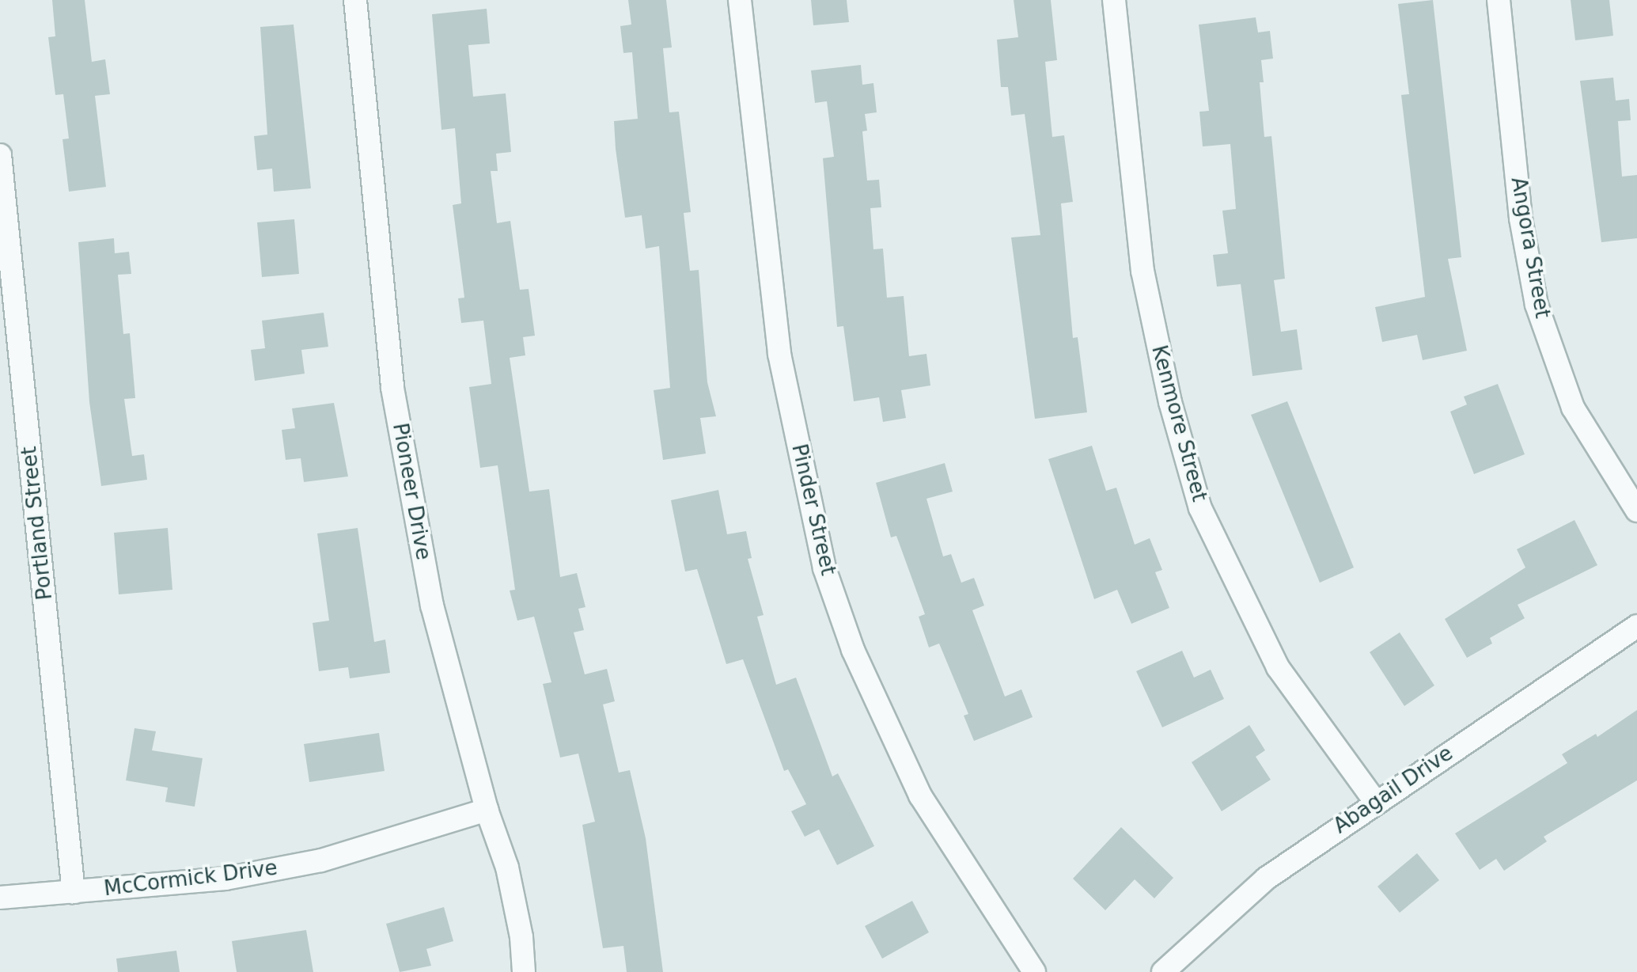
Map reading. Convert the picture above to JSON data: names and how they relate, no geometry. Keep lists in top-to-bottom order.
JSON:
{
  "streets": {
    "street": [
      "Angora Street",
      "Kenmore Street",
      "Pioneer Drive",
      "Pinder Street",
      "Portland Street",
      "Abagail Drive",
      "McCormick Drive"
    ]
  },
  "crossings": [
    ["Kenmore Street", "Abagail Drive"],
    ["Pioneer Drive", "McCormick Drive"],
    ["Portland Street", "McCormick Drive"]
  ]
}
